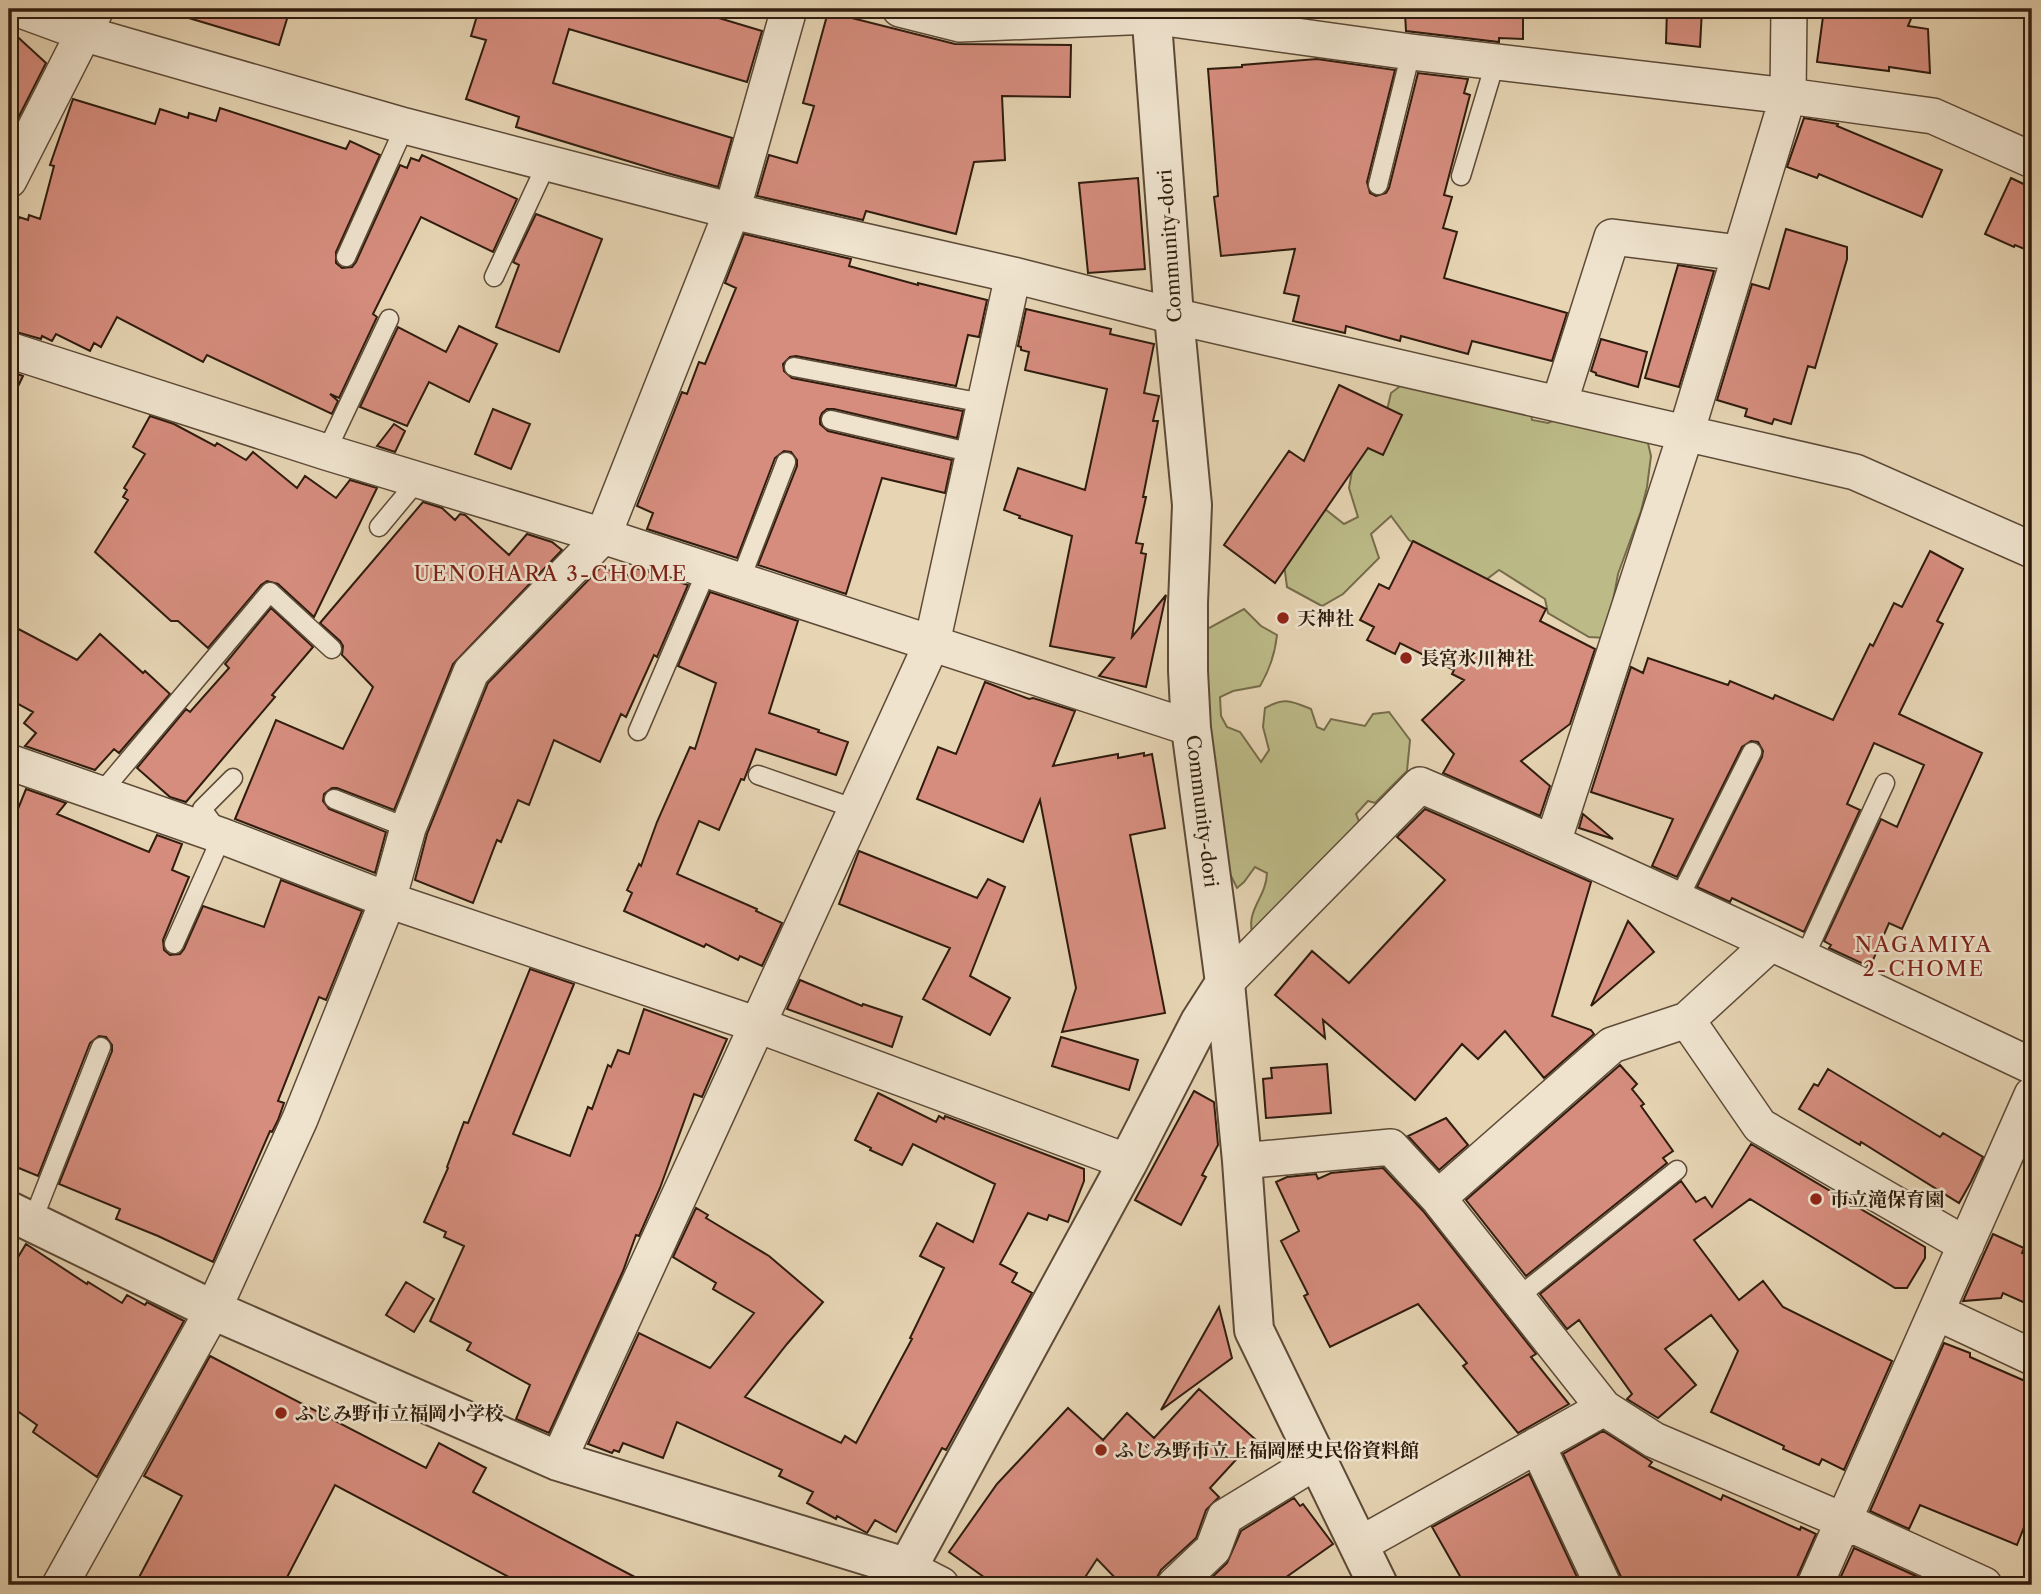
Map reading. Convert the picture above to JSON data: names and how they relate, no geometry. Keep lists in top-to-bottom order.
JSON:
{
  "streets": {
    "street": ["Community-dori"]
  },
  "districts": ["UENOHARA 3-CHOME", "NAGAMIYA 2-CHOME"],
  "places": [
    "天神社",
    "長宮氷川神社",
    "市立滝保育園",
    "ふじみ野市立福岡小学校",
    "ふじみ野市立上福岡歴史民俗資料館"
  ]
}
